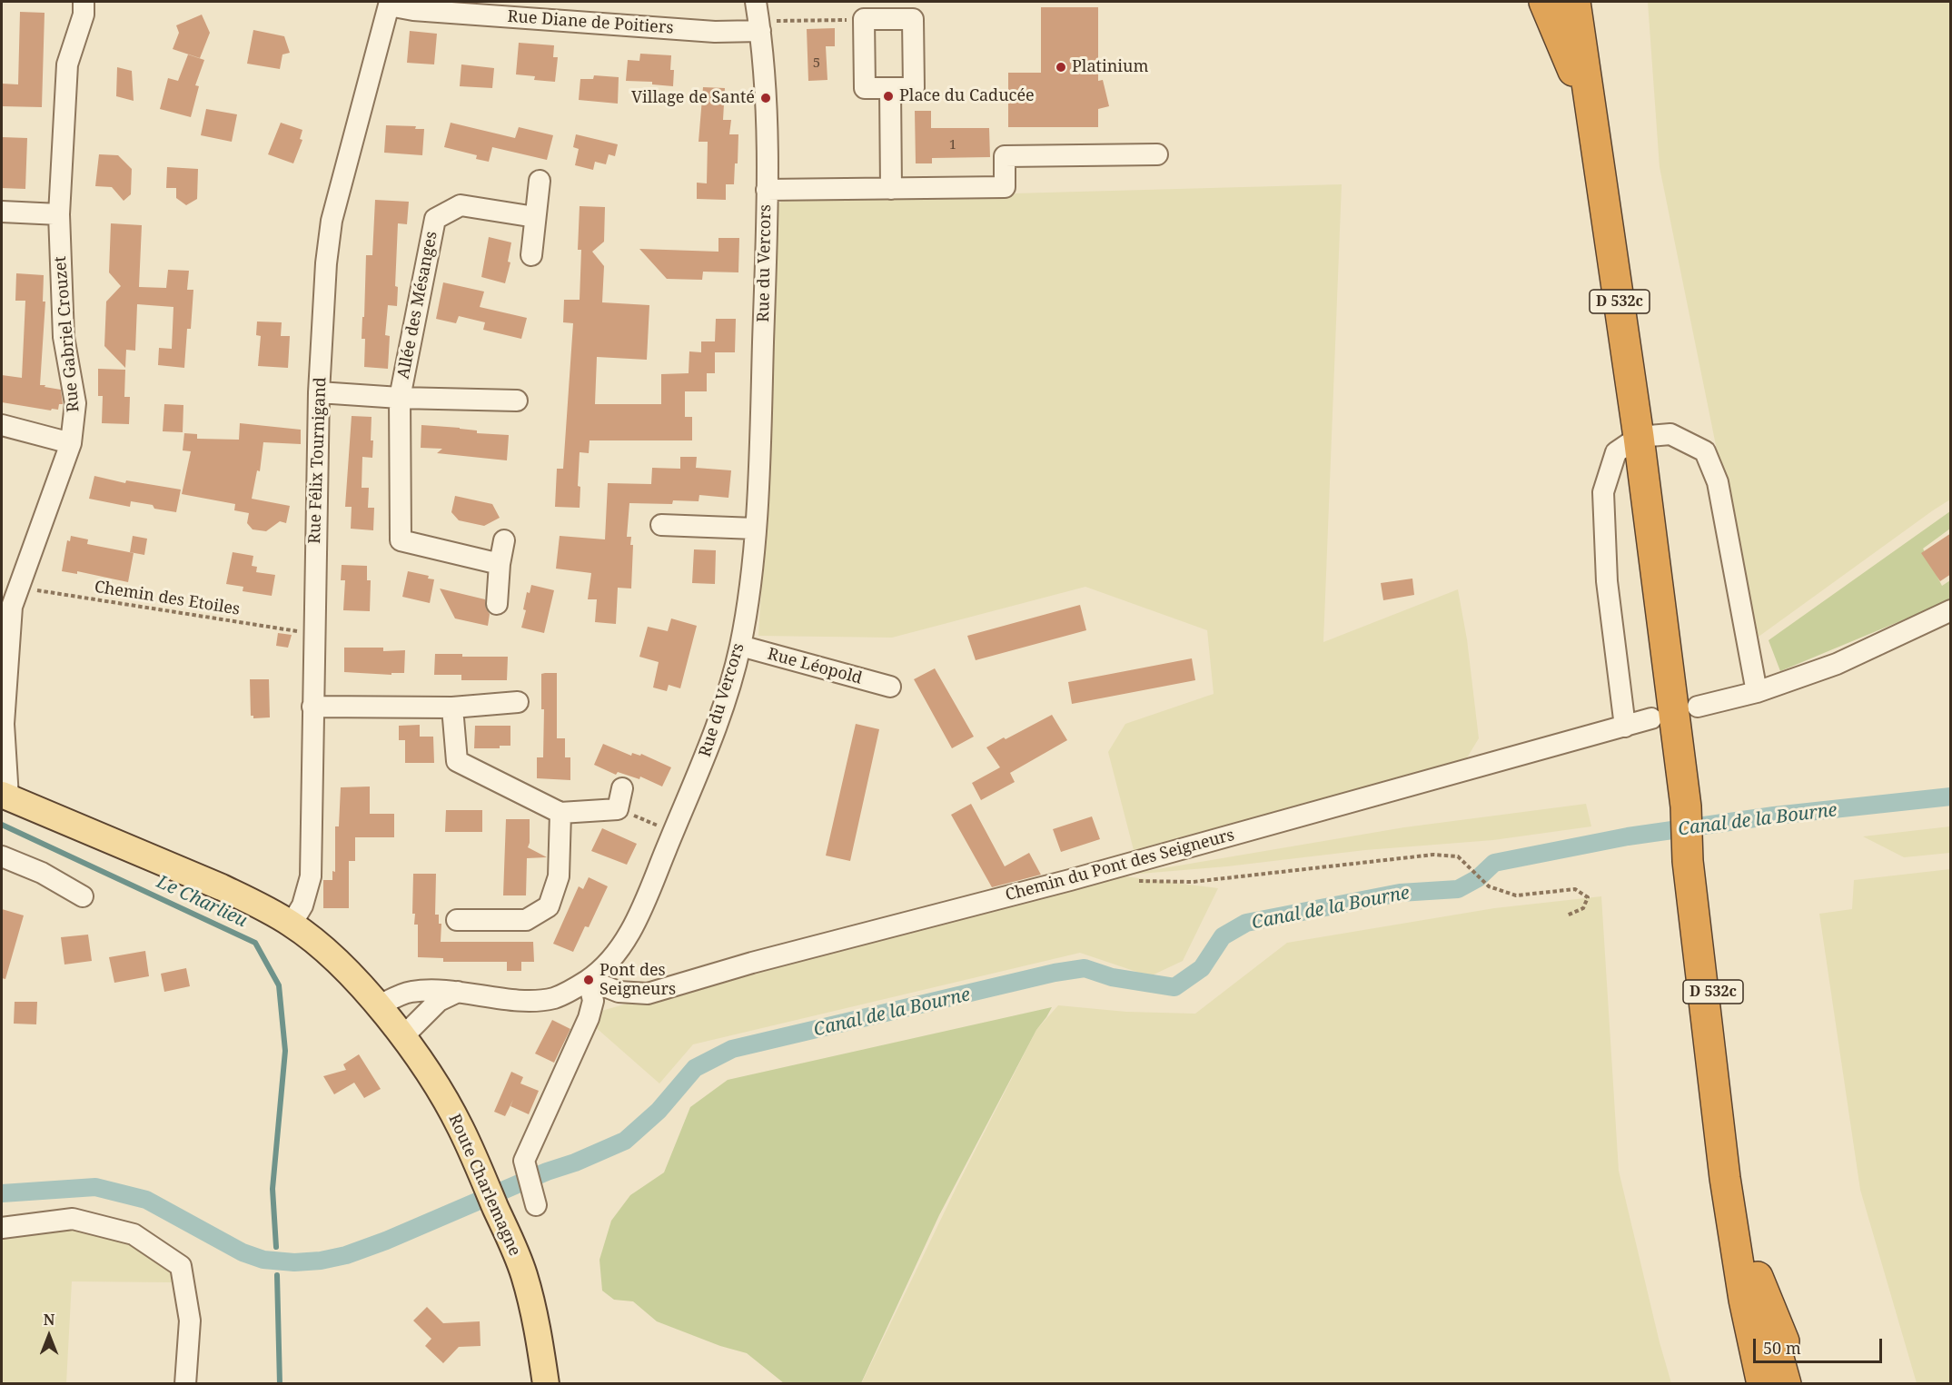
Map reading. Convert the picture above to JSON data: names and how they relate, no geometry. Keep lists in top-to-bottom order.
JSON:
{
  "streets": {
    "highway": ["D 532c"],
    "main road": ["Route Charlemagne"],
    "street": [
      "Rue Diane de Poitiers",
      "Rue du Vercors",
      "Allée des Mésanges",
      "Rue Gabriel Crouzet",
      "Rue Félix Tournigand",
      "Rue Léopold",
      "Chemin du Pont des Seigneurs"
    ],
    "path": ["Chemin des Etoiles"]
  },
  "crossings": [
    ["Rue Diane de Poitiers", "Rue du Vercors"],
    ["Rue Diane de Poitiers", "Rue Félix Tournigand"],
    ["Rue du Vercors", "Rue Léopold"],
    ["Rue du Vercors", "Chemin du Pont des Seigneurs"],
    ["Rue du Vercors", "Route Charlemagne"],
    ["Rue Gabriel Crouzet", "Chemin des Etoiles"],
    ["Rue Gabriel Crouzet", "Route Charlemagne"],
    ["Rue Félix Tournigand", "Chemin des Etoiles"],
    ["Rue Félix Tournigand", "Route Charlemagne"]
  ],
  "water": ["Canal de la Bourne", "Le Charlieu"],
  "places": [
    "Platinium",
    "Place du Caducée",
    "Village de Santé",
    "Pont des Seigneurs"
  ],
  "house_numbers": ["5", "1"],
  "scale_bar": "50 m",
  "north": "top"
}
